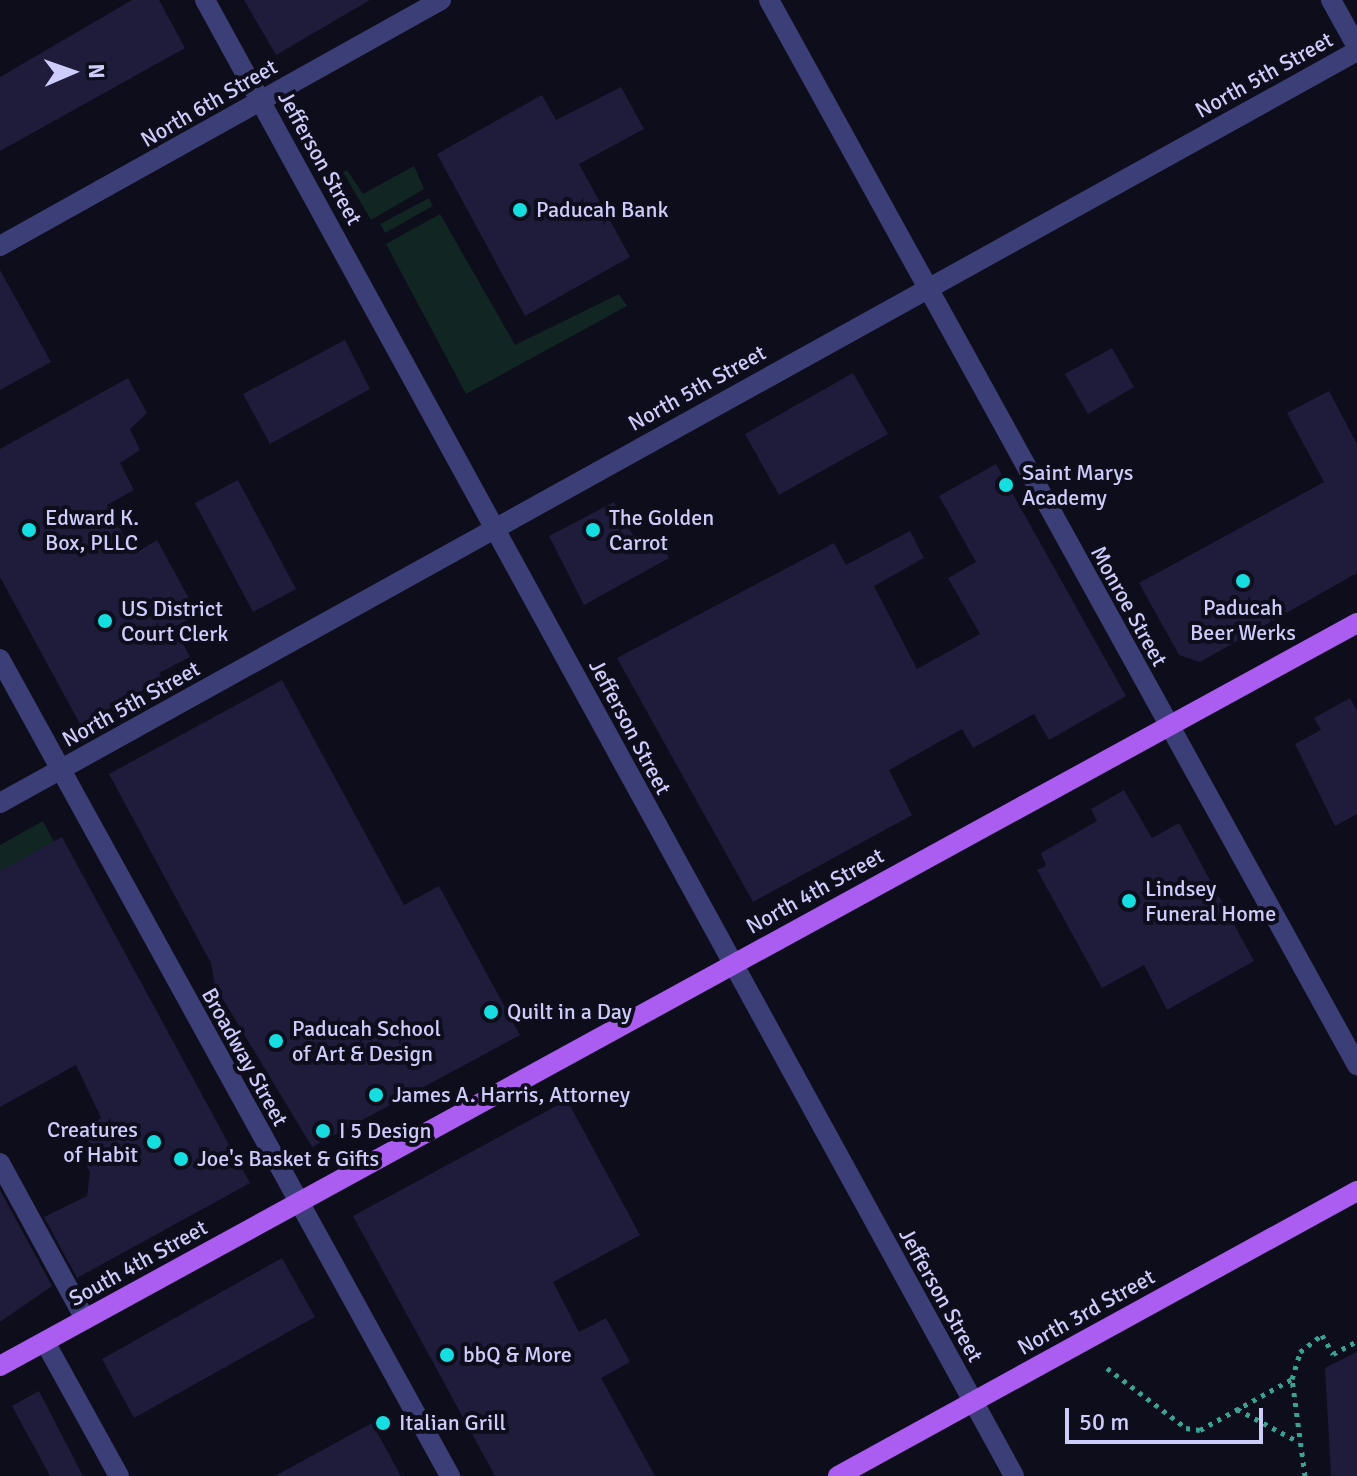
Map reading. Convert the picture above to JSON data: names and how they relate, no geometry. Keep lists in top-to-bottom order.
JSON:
{
  "streets": {
    "main road": ["North 4th Street", "South 4th Street", "North 3rd Street"],
    "street": [
      "North 5th Street",
      "North 6th Street",
      "Jefferson Street",
      "Monroe Street",
      "Broadway Street"
    ]
  },
  "crossings": [
    ["North 5th Street", "Jefferson Street"],
    ["North 5th Street", "Monroe Street"],
    ["North 5th Street", "Broadway Street"],
    ["North 6th Street", "Jefferson Street"],
    ["Jefferson Street", "North 4th Street"],
    ["Jefferson Street", "North 3rd Street"],
    ["Monroe Street", "North 4th Street"],
    ["North 4th Street", "Broadway Street"],
    ["North 4th Street", "South 4th Street"],
    ["Broadway Street", "South 4th Street"]
  ],
  "places": [
    "Paducah Bank",
    "Saint Marys Academy",
    "Edward K. Box, PLLC",
    "The Golden Carrot",
    "Paducah Beer Werks",
    "US District Court Clerk",
    "Lindsey Funeral Home",
    "Quilt in a Day",
    "Paducah School of Art & Design",
    "James A. Harris, Attorney",
    "I 5 Design",
    "Creatures of Habit",
    "Joe's Basket & Gifts",
    "bbQ & More",
    "Italian Grill"
  ],
  "scale_bar": "50 m",
  "north": "right"
}
